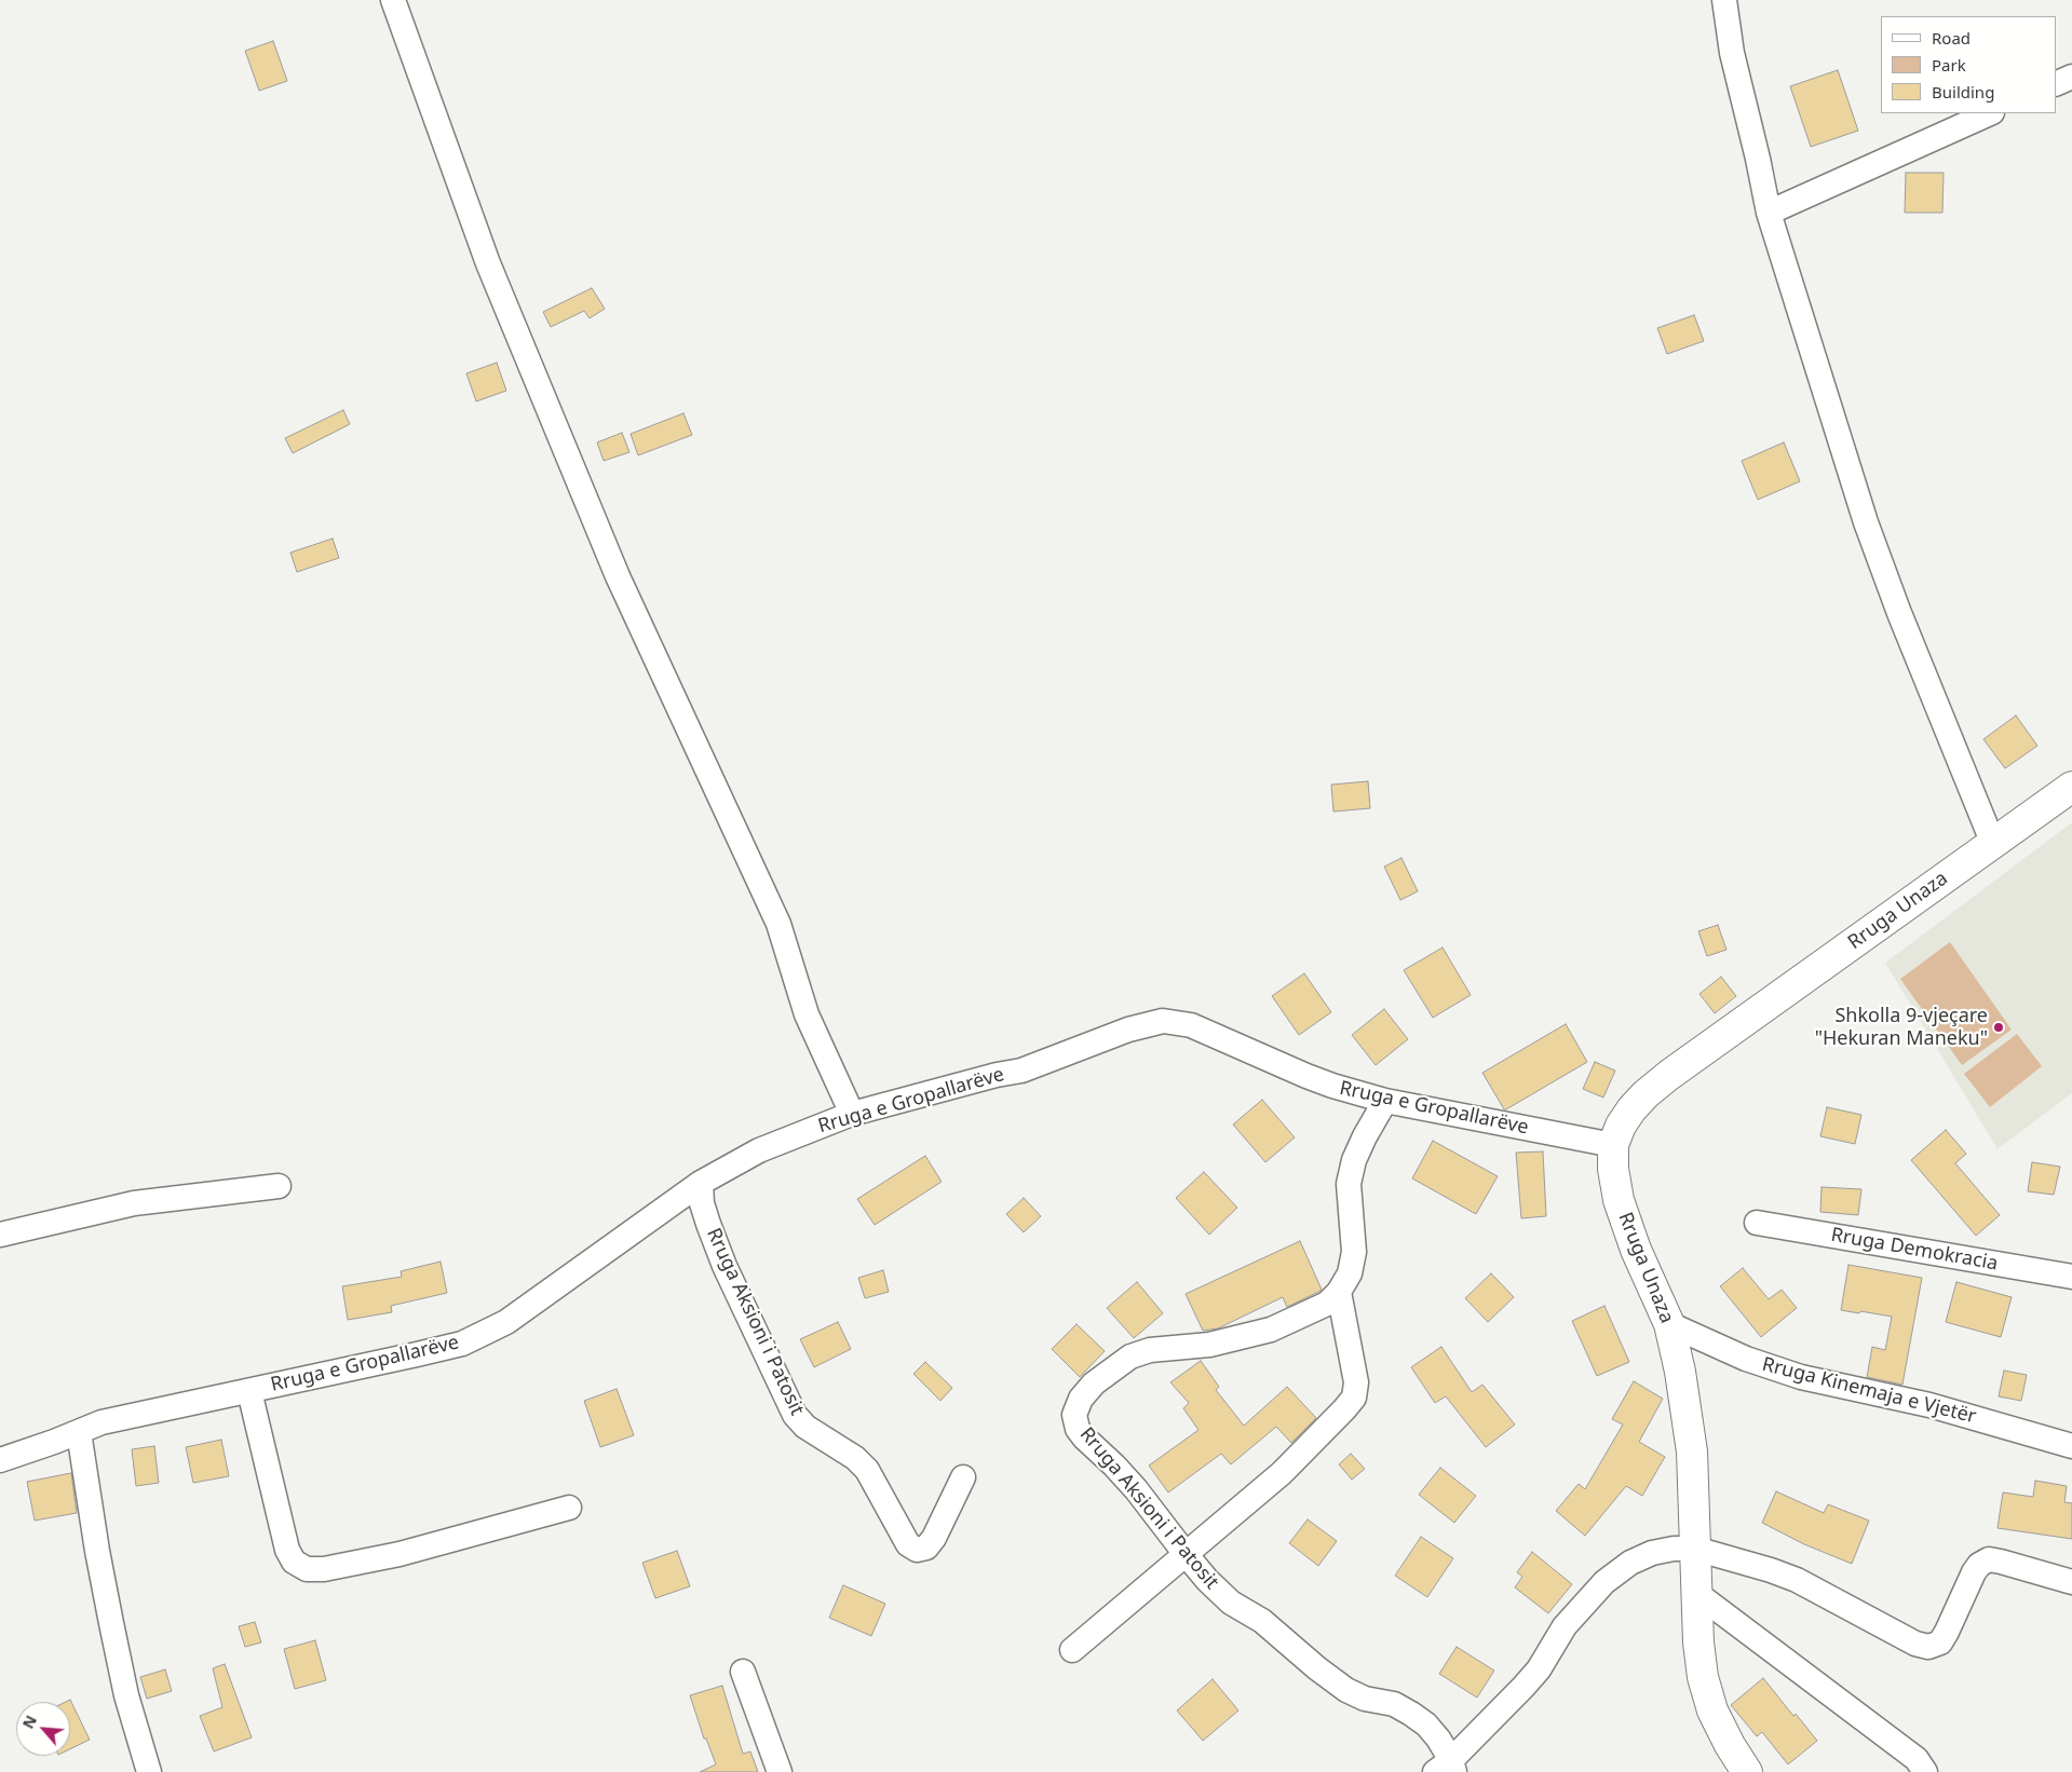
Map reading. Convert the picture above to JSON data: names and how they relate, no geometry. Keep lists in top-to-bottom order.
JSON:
{
  "streets": {
    "main road": ["Rruga Unaza"],
    "street": [
      "Rruga e Gropallarëve",
      "Rruga Demokracia",
      "Rruga Aksioni i Patosit",
      "Rruga Kinemaja e Vjetër"
    ]
  },
  "crossings": [
    ["Rruga Unaza", "Rruga e Gropallarëve"],
    ["Rruga Unaza", "Rruga Kinemaja e Vjetër"],
    ["Rruga e Gropallarëve", "Rruga Aksioni i Patosit"]
  ],
  "places": ["Shkolla 9-vjeçare \"Hekuran Maneku\""],
  "legend": ["Road", "Park", "Building"],
  "north": "top left"
}
